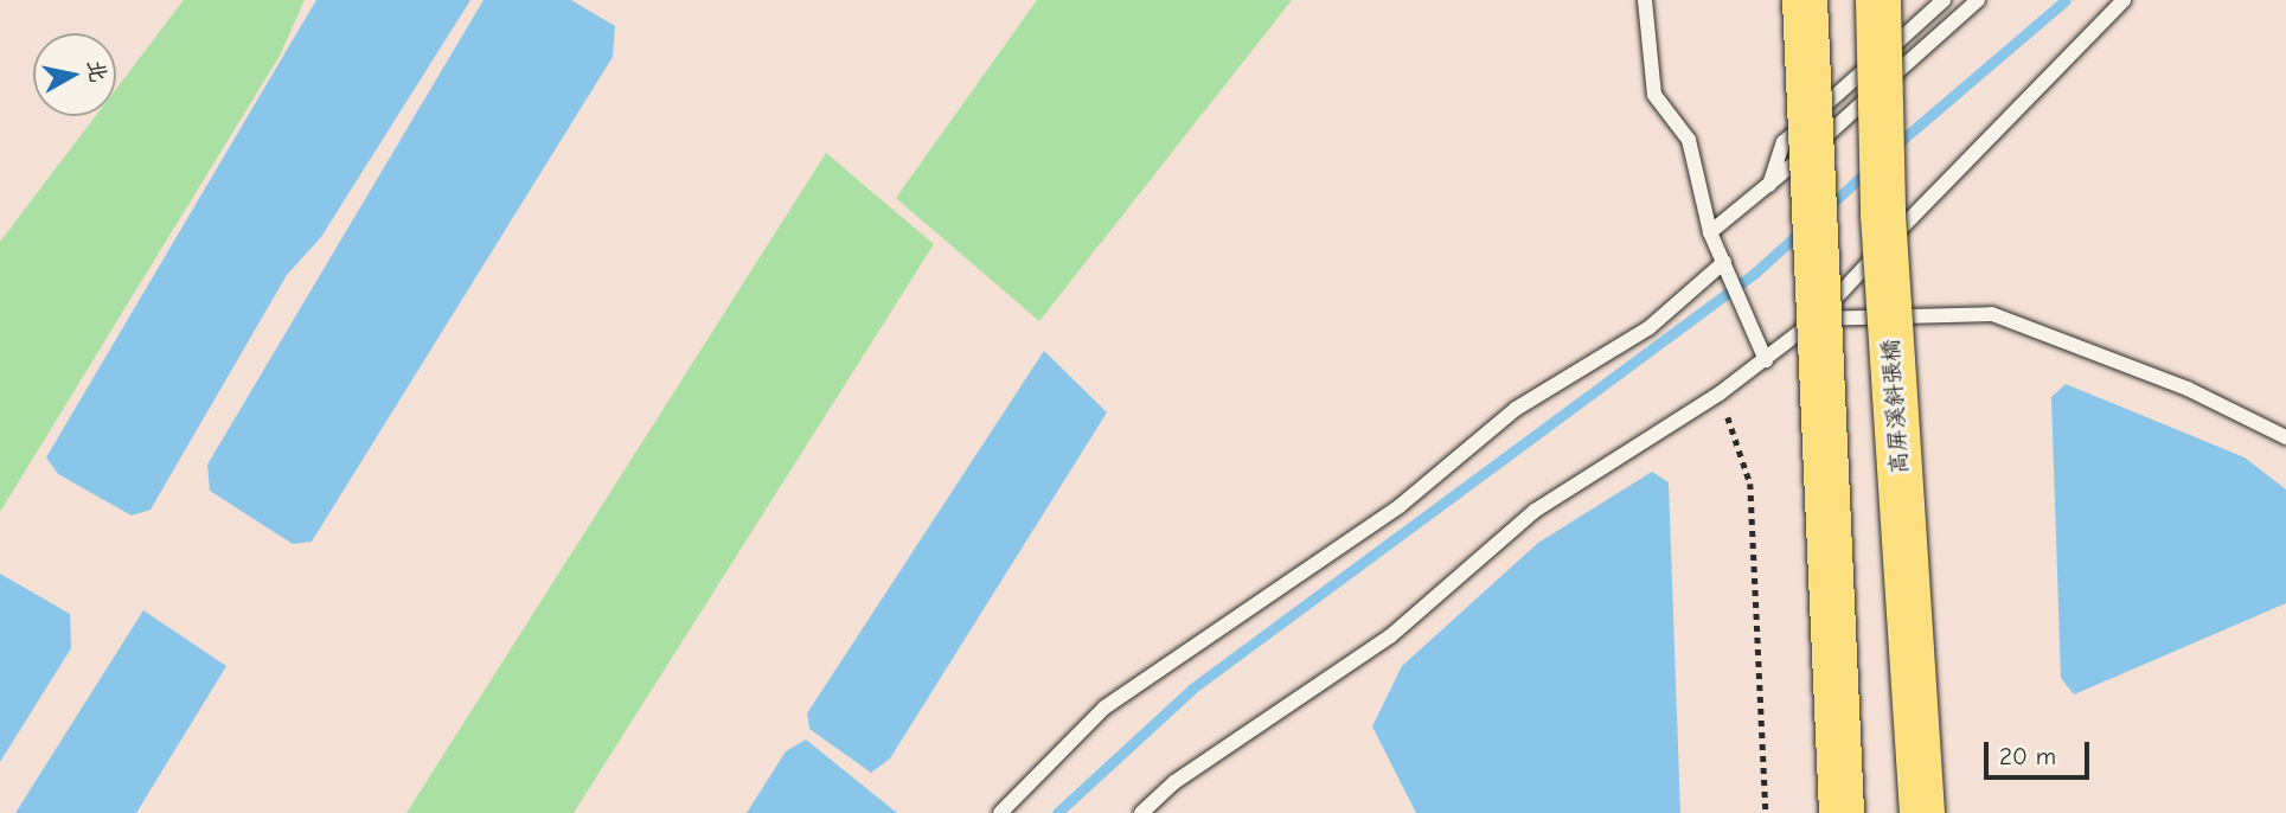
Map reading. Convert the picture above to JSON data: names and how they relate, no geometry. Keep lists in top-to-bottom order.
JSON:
{
  "streets": {
    "highway": ["高屏溪斜張橋"]
  },
  "scale_bar": "20 m",
  "north": "right"
}
